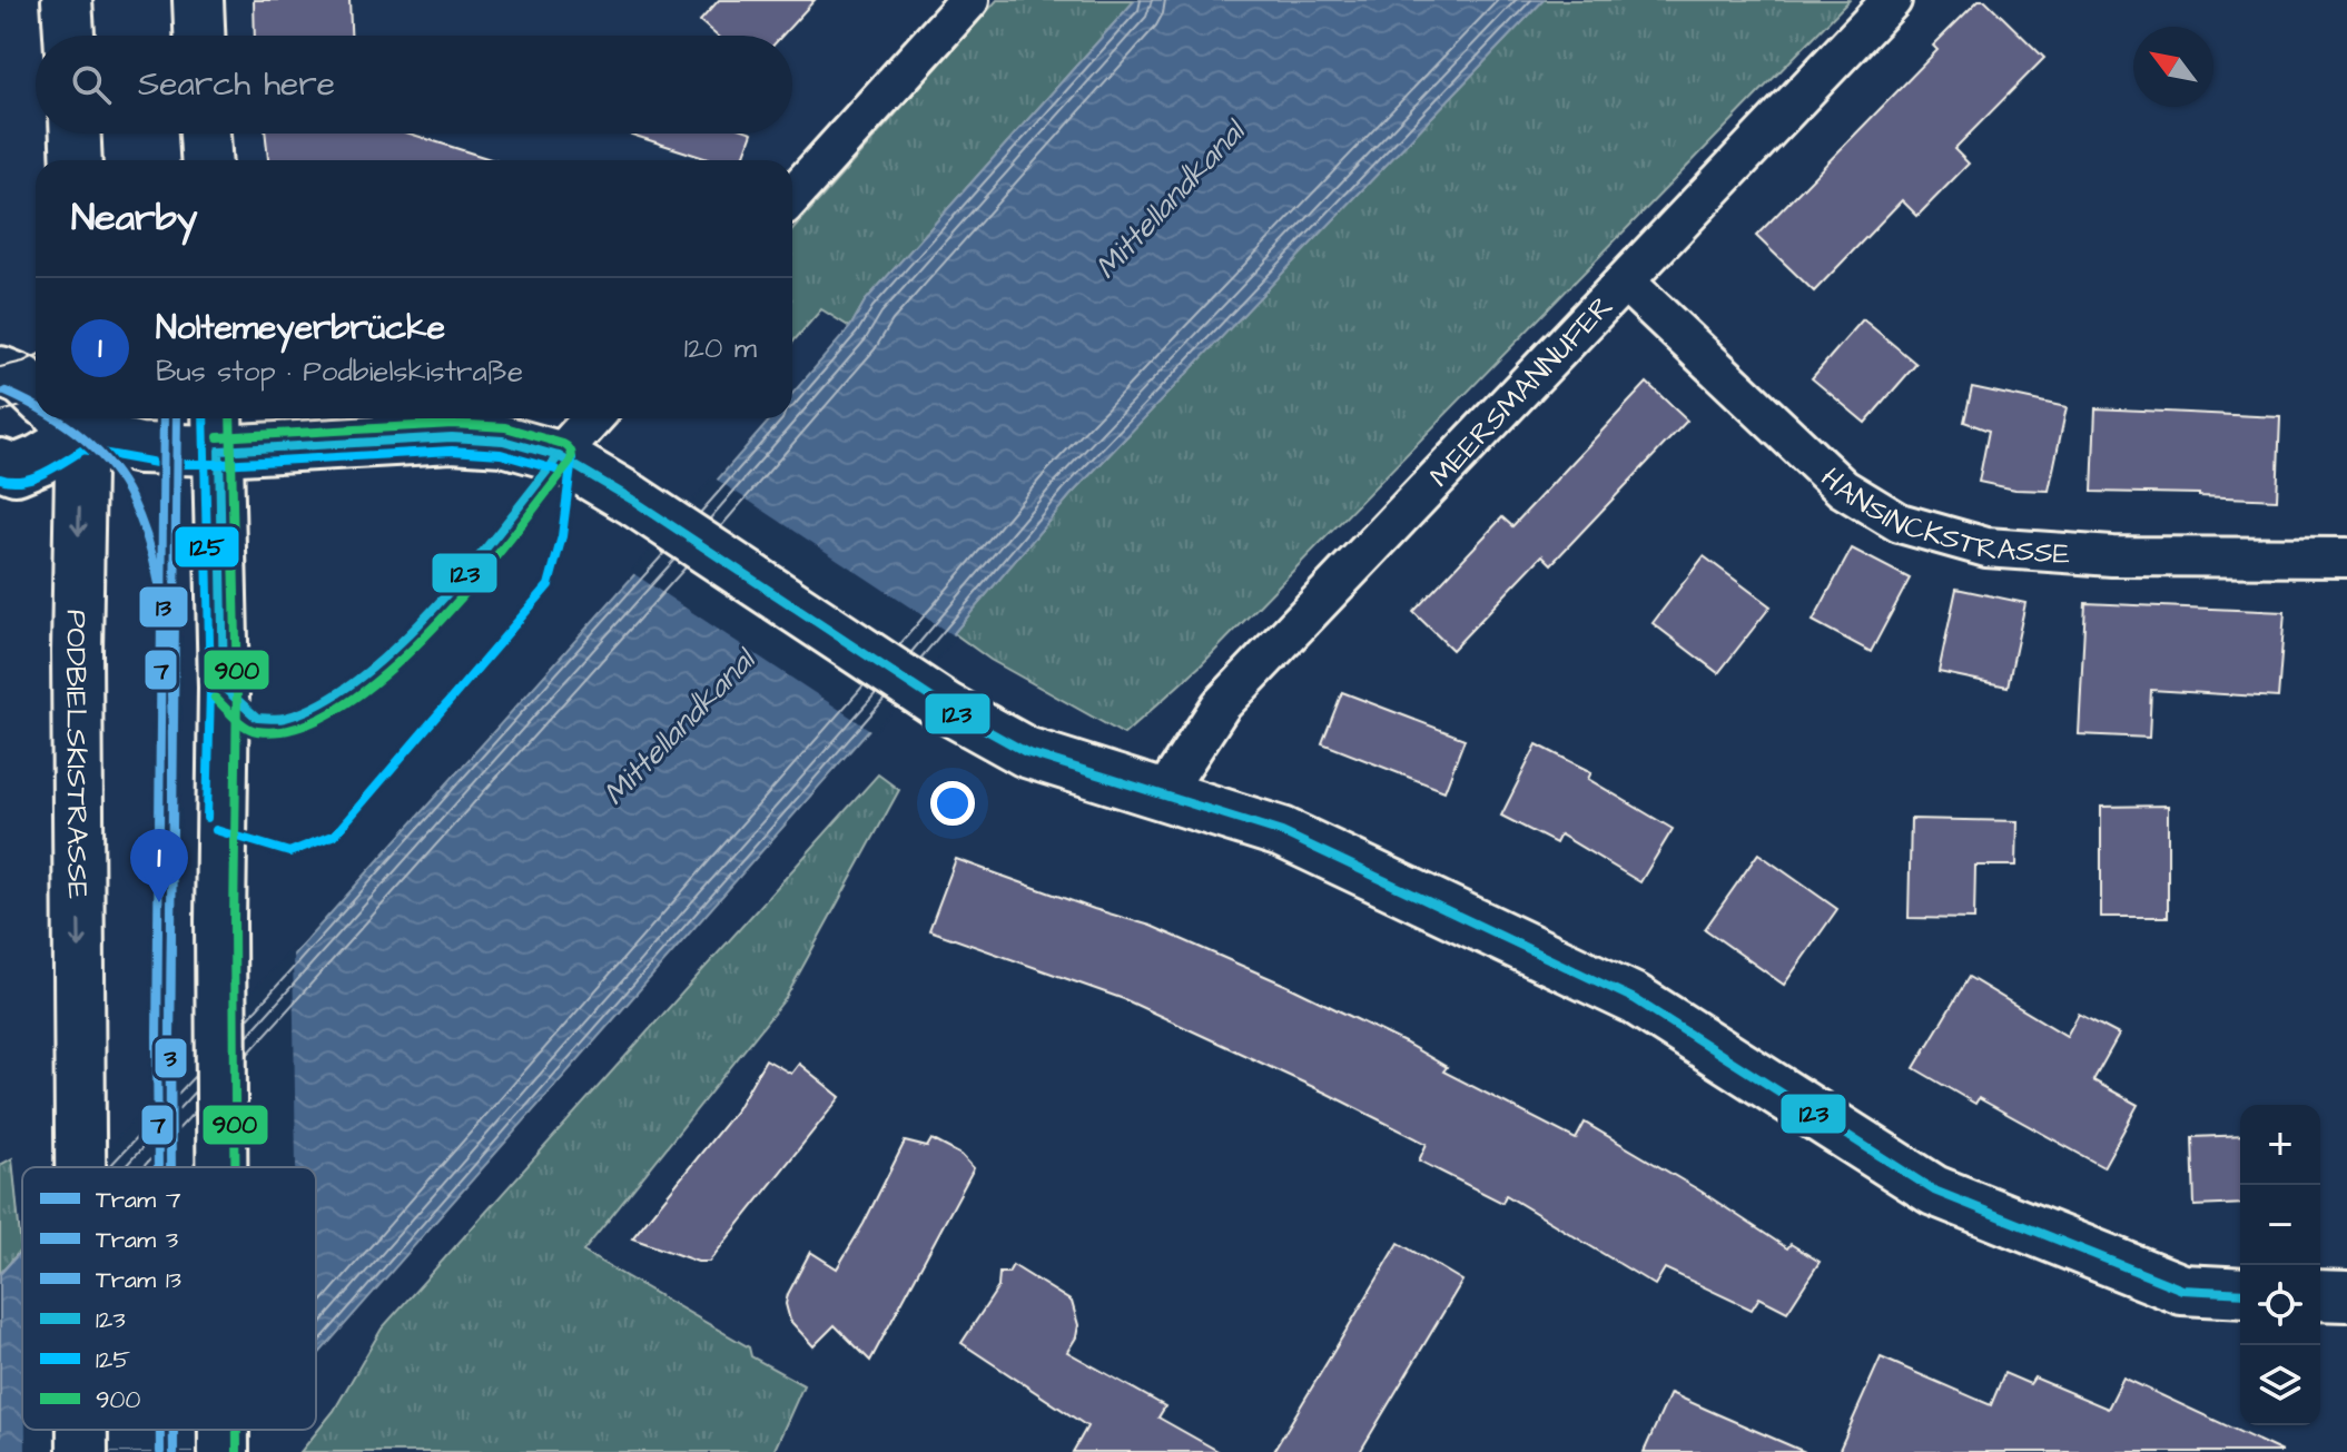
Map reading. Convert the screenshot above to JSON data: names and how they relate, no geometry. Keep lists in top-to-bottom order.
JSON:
{
  "streets": {
    "main road": ["PODBIELSKISTRASSE"],
    "street": ["MEERSMANNUFER", "HANSINCKSTRASSE"]
  },
  "crossings": [
    ["MEERSMANNUFER", "HANSINCKSTRASSE"]
  ],
  "water": ["Mittellandkanal"],
  "lines": [
    "tram line 13",
    "tram line 7",
    "tram line 3",
    "transit line 125",
    "transit line 900",
    "transit line 123"
  ],
  "legend": [
    "Tram 7",
    "Tram 3",
    "Tram 13",
    "123",
    "125",
    "900"
  ],
  "north": "top left",
  "page": {
    "search": "Search here",
    "heading": "Nearby",
    "list": [
      {
        "mark": "1",
        "name": "Noltemeyerbrücke",
        "note": "Bus stop · Podbielskistraße",
        "value": "120 m"
      }
    ],
    "pins": "1",
    "map_buttons": ["+", "−"]
  }
}
